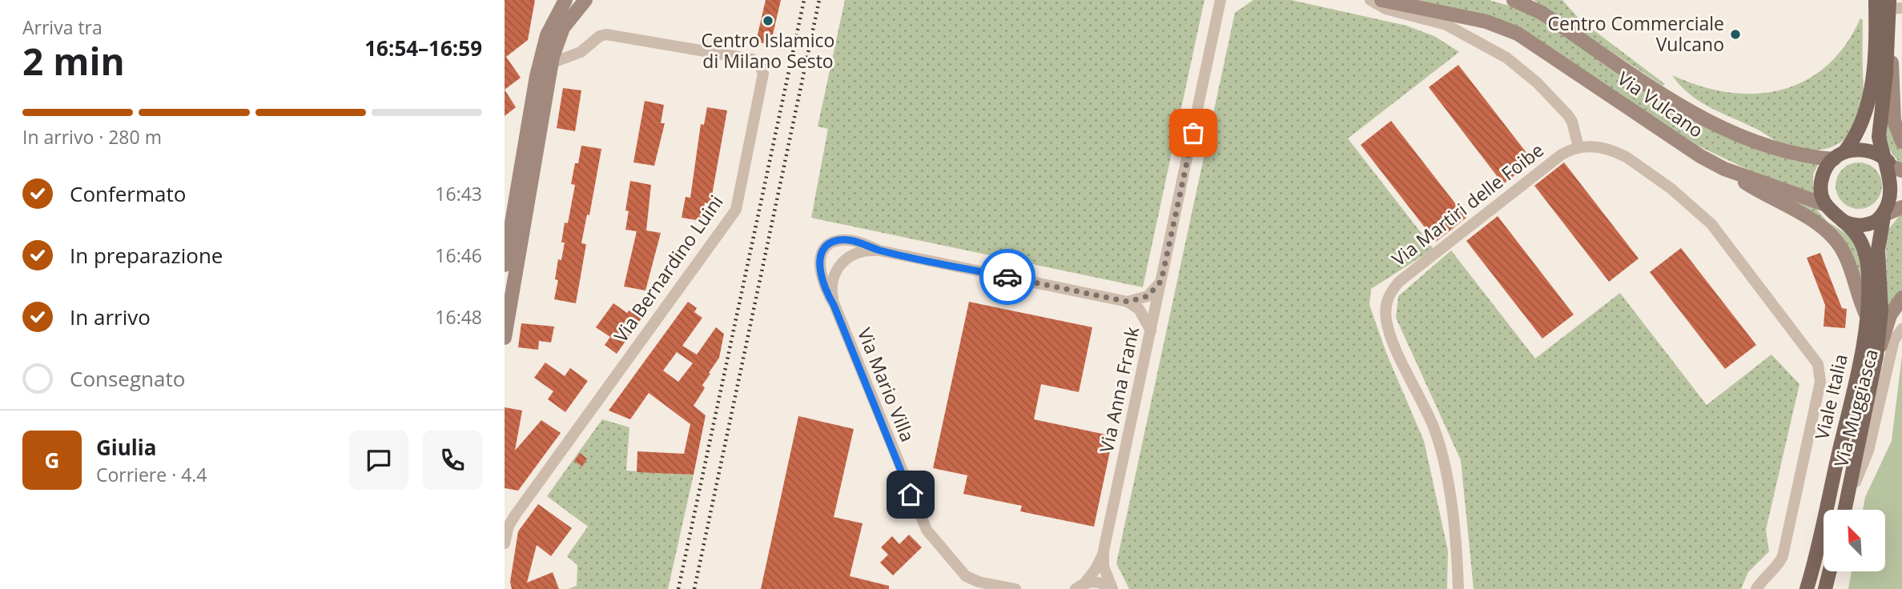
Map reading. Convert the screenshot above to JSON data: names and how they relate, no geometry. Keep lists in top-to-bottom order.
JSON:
{
  "streets": {
    "main road": ["Via Vulcano", "Viale Italia"],
    "street": [
      "Via Martiri delle Foibe",
      "Via Bernardino Luini",
      "Via Mario Villa",
      "Via Anna Frank",
      "Via Muggiasca"
    ]
  },
  "crossings": [
    ["Via Vulcano", "Viale Italia"],
    ["Viale Italia", "Via Muggiasca"]
  ],
  "places": ["Centro Islamico di Milano Sesto", "Centro Commerciale Vulcano"],
  "north": "top left",
  "page": {
    "heading": ["2 min", "Arriva tra", "16:54–16:59"],
    "panel": ["Giulia", "Corriere · 4.4"],
    "bar": "In arrivo · 280 m",
    "list": [
      ["Confermato", "16:43"],
      ["In preparazione", "16:46"],
      ["In arrivo", "16:48"],
      "Consegnato"
    ],
    "round": "G"
  }
}
